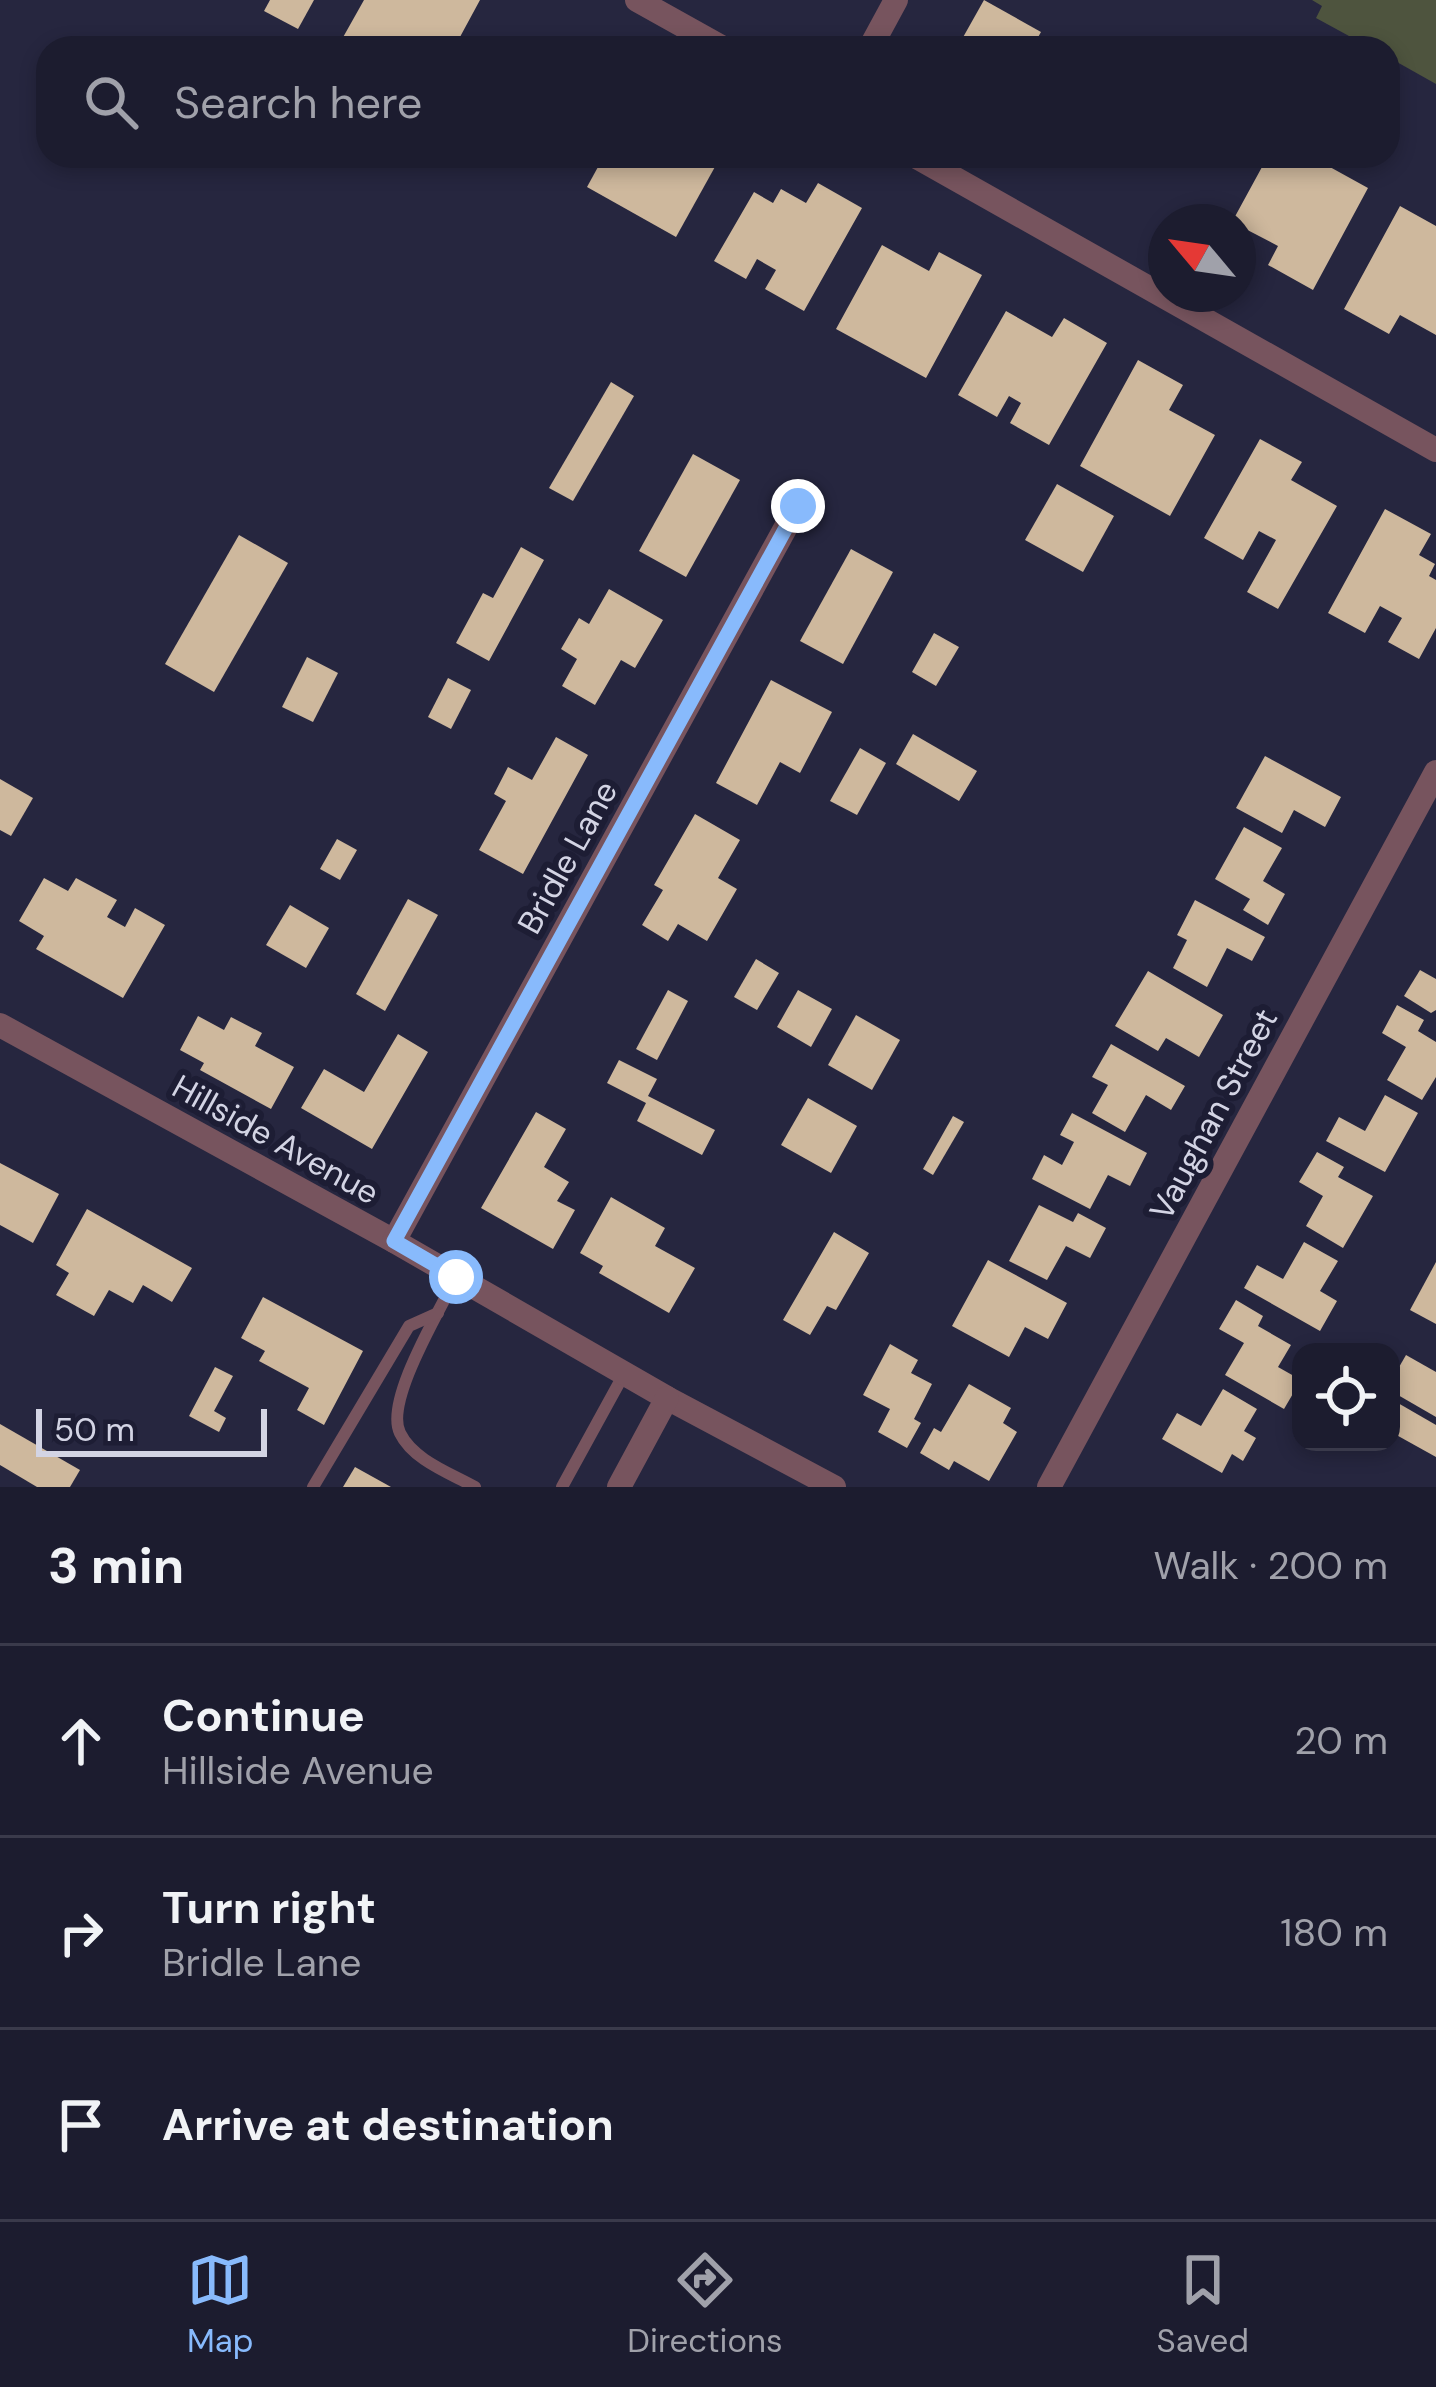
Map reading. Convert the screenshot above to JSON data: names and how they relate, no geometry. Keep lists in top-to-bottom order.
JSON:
{
  "streets": {
    "street": ["Bridle Lane", "Vaughan Street", "Hillside Avenue"]
  },
  "crossings": [
    ["Bridle Lane", "Hillside Avenue"]
  ],
  "scale_bar": "50 m",
  "north": "top left",
  "page": {
    "search": "Search here",
    "scale": "50 m",
    "heading": ["3 min", "Walk · 200 m"],
    "list": [
      ["Continue", "Hillside Avenue", "20 m"],
      ["Turn right", "Bridle Lane", "180 m"],
      "Arrive at destination"
    ],
    "nav": ["Map", "Directions", "Saved"]
  }
}
